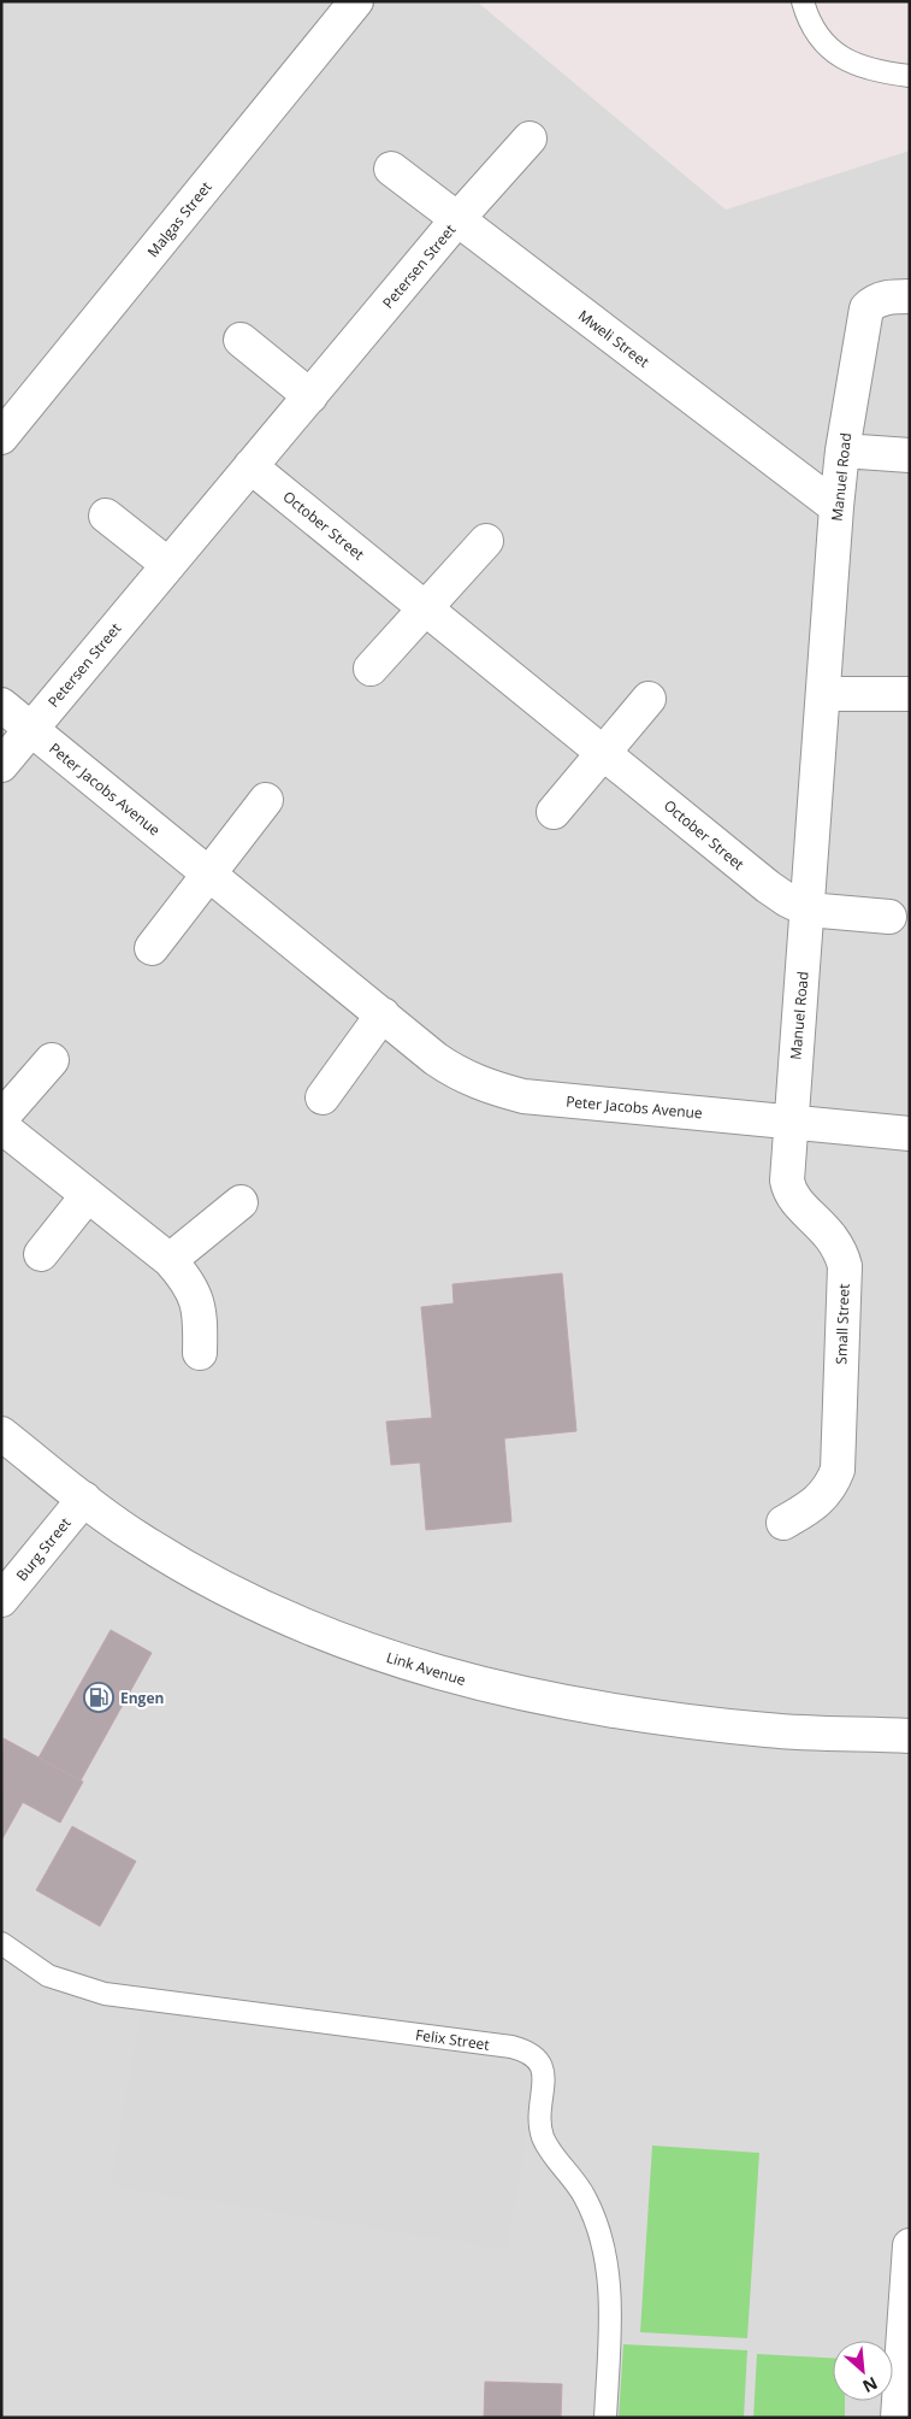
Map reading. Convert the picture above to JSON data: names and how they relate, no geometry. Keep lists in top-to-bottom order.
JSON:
{
  "streets": {
    "street": [
      "Malgas Street",
      "Petersen Street",
      "Mweli Street",
      "Manuel Road",
      "October Street",
      "Peter Jacobs Avenue",
      "Small Street",
      "Burg Street",
      "Link Avenue"
    ],
    "lane": ["Felix Street"]
  },
  "crossings": [
    ["Petersen Street", "Mweli Street"],
    ["Petersen Street", "October Street"],
    ["Petersen Street", "Peter Jacobs Avenue"],
    ["Mweli Street", "Manuel Road"],
    ["Manuel Road", "October Street"],
    ["Manuel Road", "Peter Jacobs Avenue"],
    ["Manuel Road", "Small Street"],
    ["Peter Jacobs Avenue", "Small Street"],
    ["Burg Street", "Link Avenue"]
  ],
  "places": {
    "fuel station": ["Engen"]
  },
  "north": "bottom right"
}
